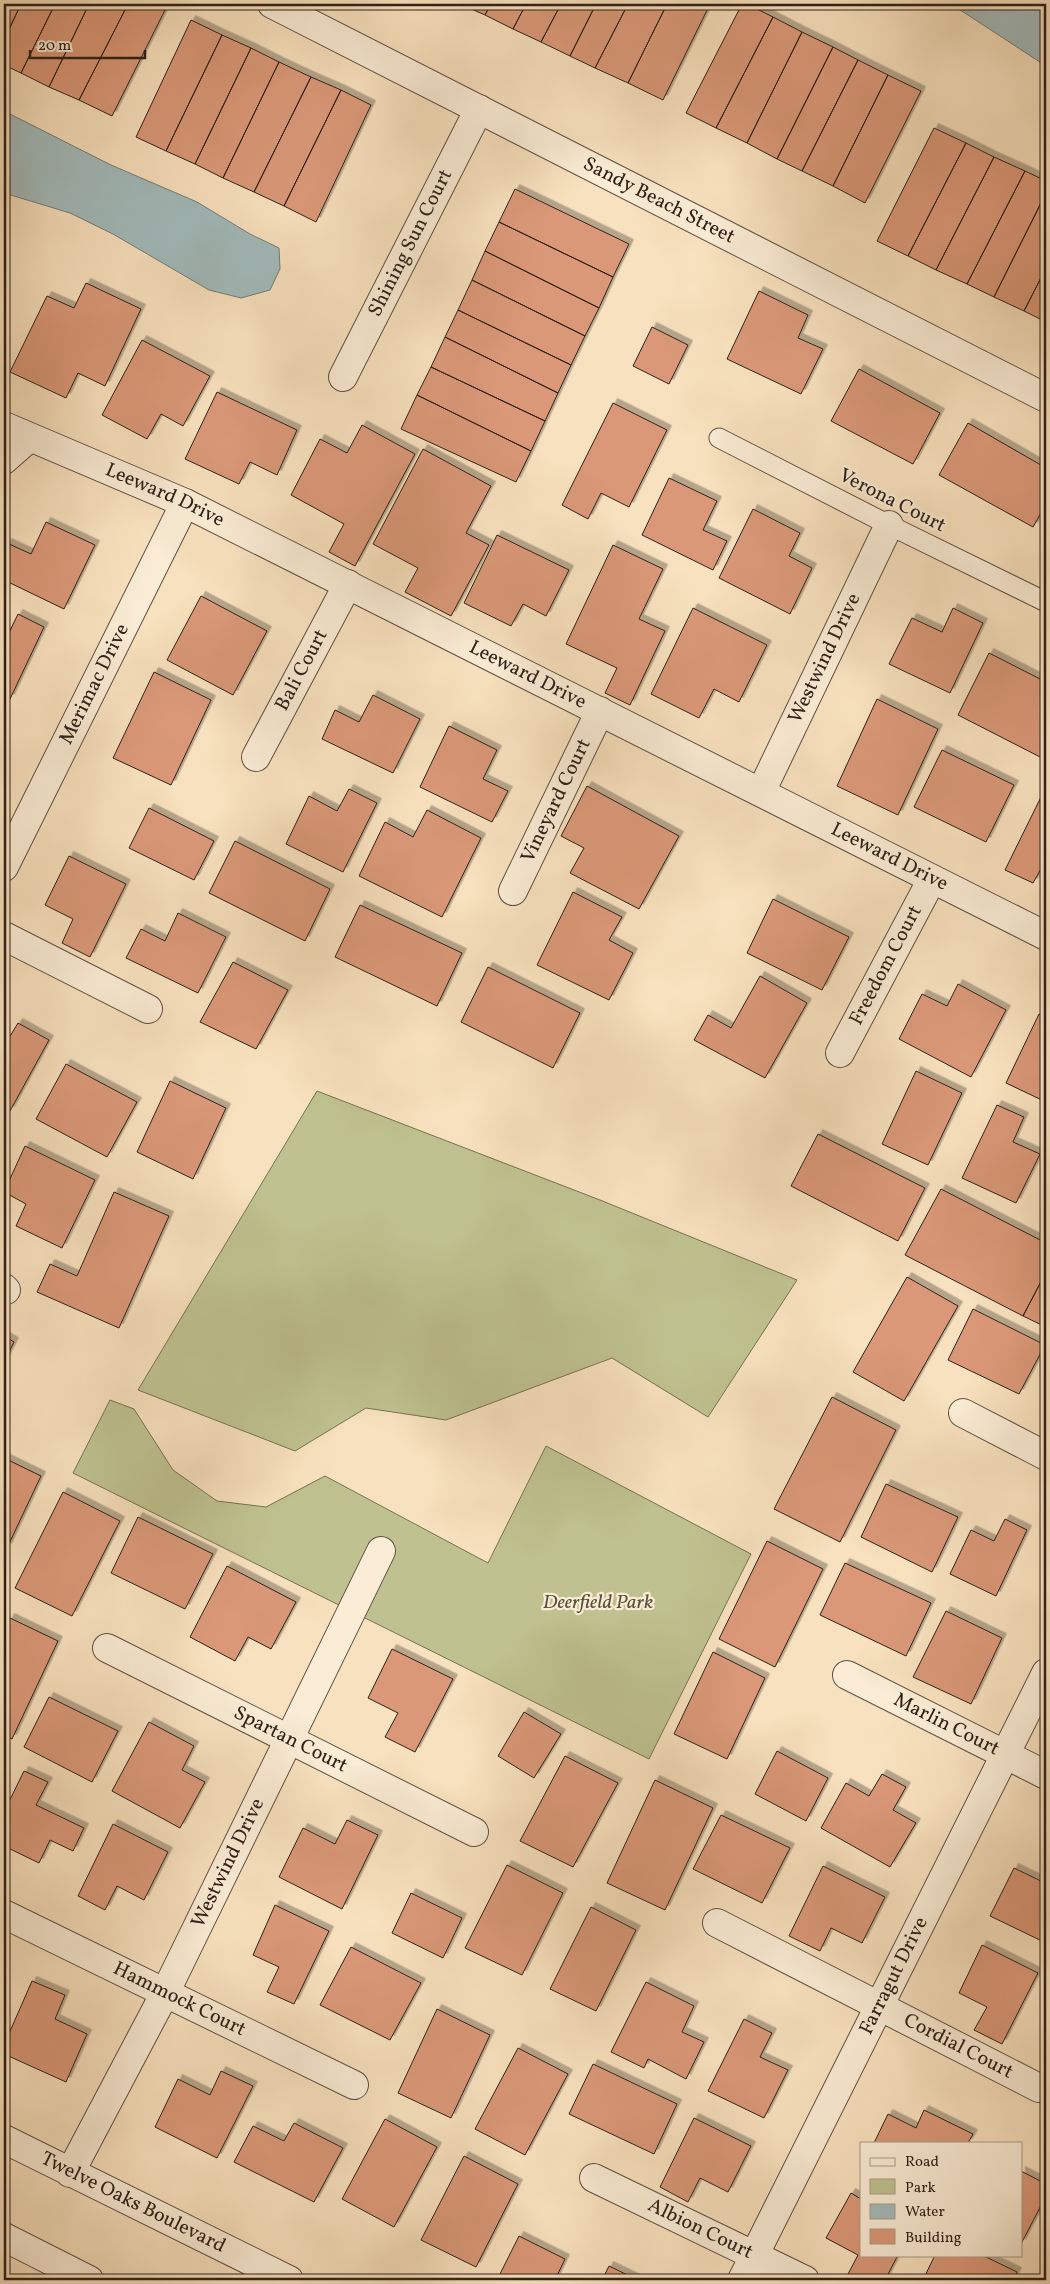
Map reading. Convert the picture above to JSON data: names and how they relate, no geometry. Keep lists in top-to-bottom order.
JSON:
{
  "streets": {
    "street": [
      "Sandy Beach Street",
      "Shining Sun Court",
      "Leeward Drive",
      "Westwind Drive",
      "Bali Court",
      "Merimac Drive",
      "Vineyard Court",
      "Freedom Court",
      "Marlin Court",
      "Spartan Court",
      "Farragut Drive",
      "Hammock Court",
      "Cordial Court",
      "Twelve Oaks Boulevard",
      "Albion Court"
    ],
    "lane": ["Verona Court"]
  },
  "crossings": [
    ["Sandy Beach Street", "Shining Sun Court"],
    ["Leeward Drive", "Westwind Drive"],
    ["Leeward Drive", "Bali Court"],
    ["Leeward Drive", "Merimac Drive"],
    ["Leeward Drive", "Vineyard Court"],
    ["Leeward Drive", "Freedom Court"],
    ["Verona Court", "Westwind Drive"],
    ["Westwind Drive", "Spartan Court"],
    ["Westwind Drive", "Hammock Court"],
    ["Westwind Drive", "Twelve Oaks Boulevard"],
    ["Marlin Court", "Farragut Drive"],
    ["Farragut Drive", "Cordial Court"],
    ["Farragut Drive", "Albion Court"]
  ],
  "parks": ["Deerfield Park"],
  "legend": [
    "Road",
    "Park",
    "Water",
    "Building"
  ],
  "scale_bar": "20 m"
}
